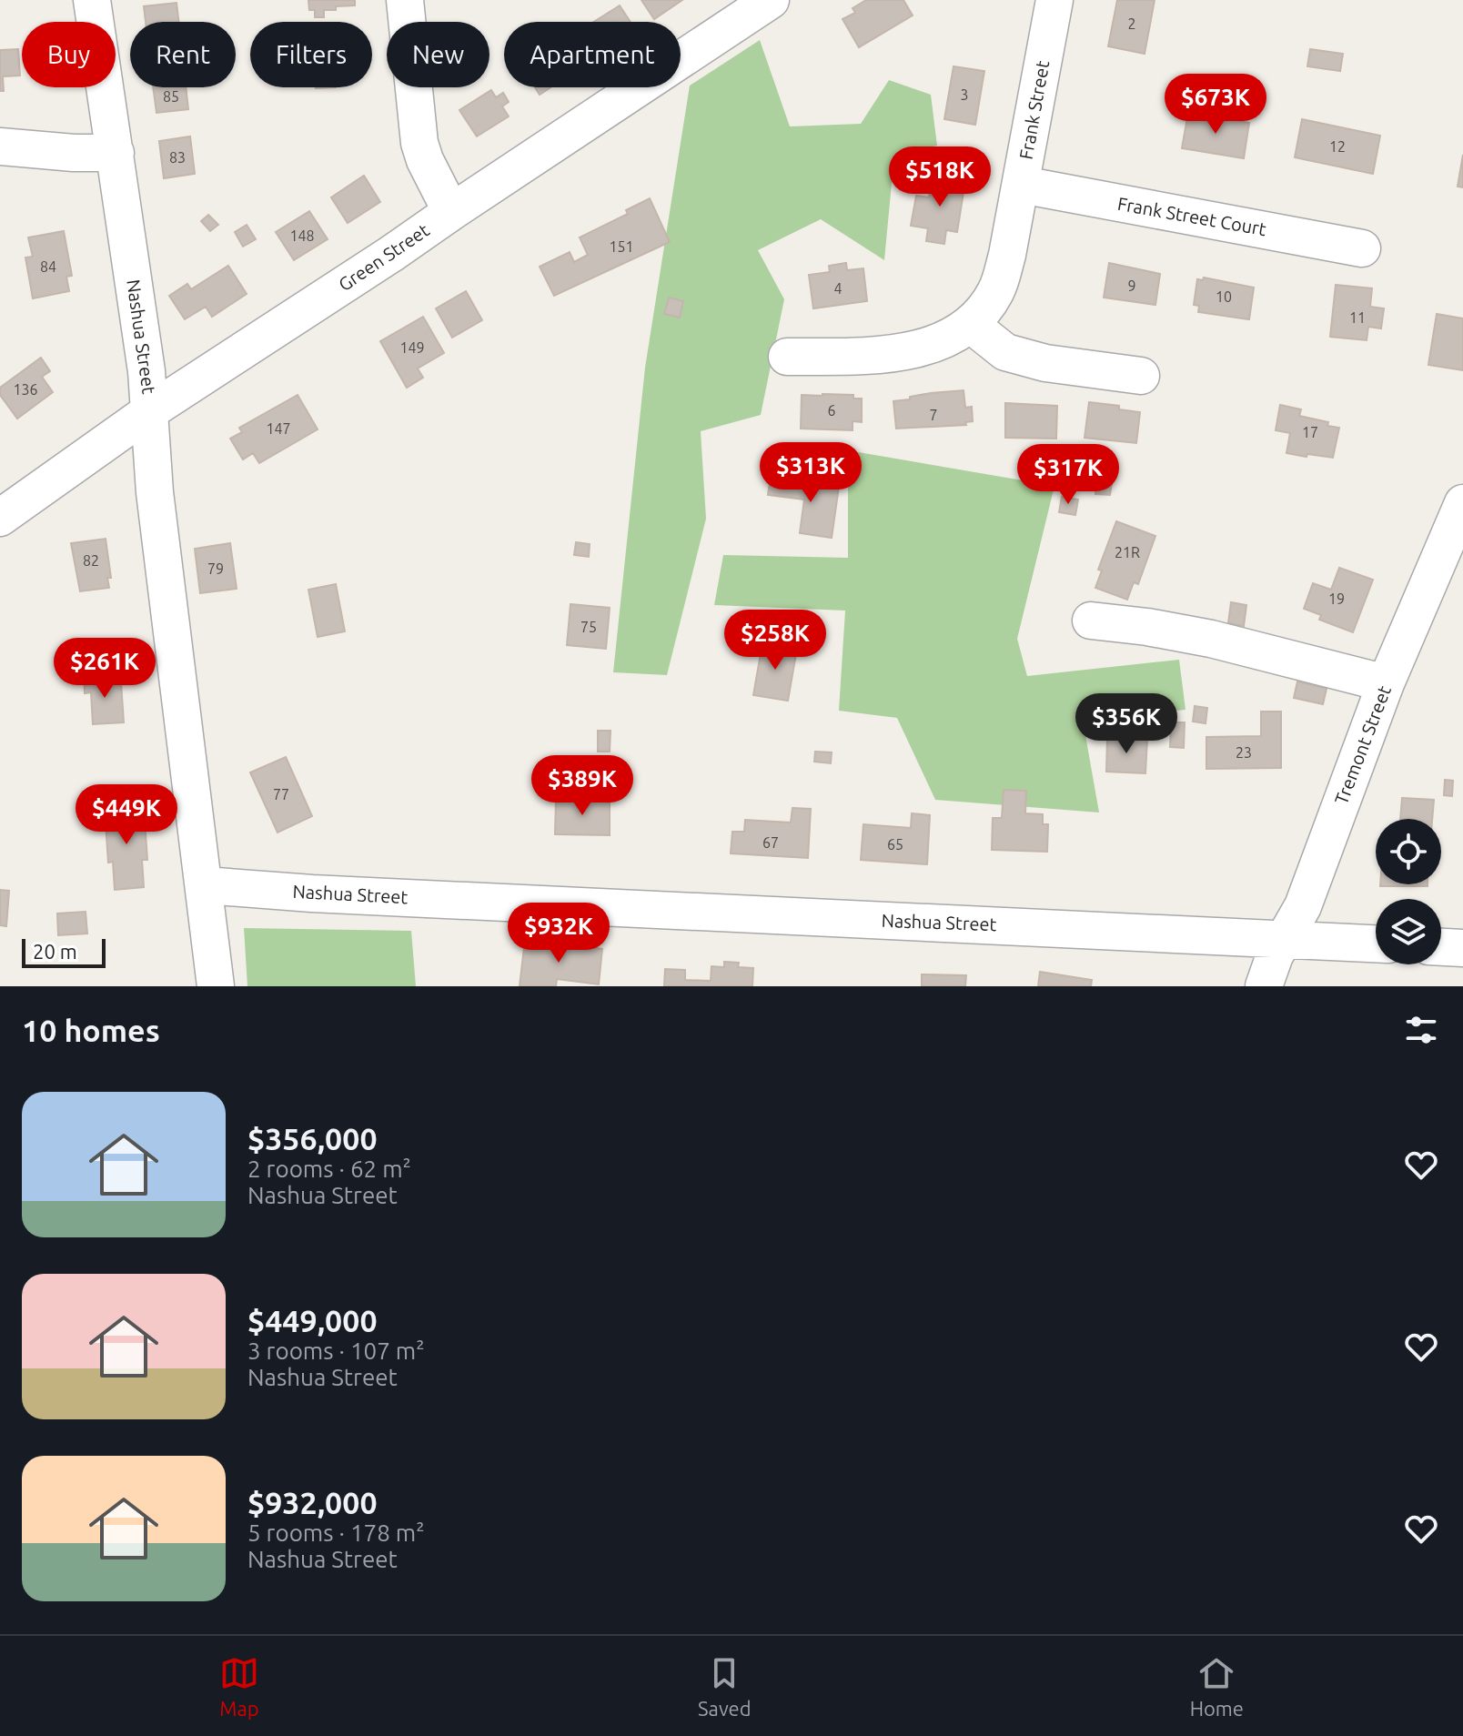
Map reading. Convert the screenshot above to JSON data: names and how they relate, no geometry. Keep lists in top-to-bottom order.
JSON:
{
  "streets": {
    "street": [
      "Frank Street",
      "Frank Street Court",
      "Green Street",
      "Nashua Street",
      "Tremont Street"
    ]
  },
  "crossings": [
    ["Frank Street", "Frank Street Court"],
    ["Green Street", "Nashua Street"],
    ["Nashua Street", "Tremont Street"]
  ],
  "house_numbers": [
    "2",
    "3",
    "85",
    "12",
    "83",
    "148",
    "151",
    "84",
    "9",
    "4",
    "10",
    "11",
    "149",
    "136",
    "6",
    "7",
    "147",
    "17",
    "21R",
    "82",
    "79",
    "19",
    "75",
    "23",
    "77",
    "67",
    "65"
  ],
  "scale_bar": "20 m",
  "page": {
    "chip": [
      "Buy",
      "Rent",
      "Filters",
      "New",
      "Apartment"
    ],
    "price": [
      "$673K",
      "$518K",
      "$313K",
      "$317K",
      "$258K",
      "$261K",
      "$356K",
      "$389K",
      "$449K",
      "$932K"
    ],
    "scale": "20 m",
    "heading": "10 homes",
    "list": [
      {
        "name": "$356,000",
        "note": "2 rooms · 62 m² · Nashua Street"
      },
      {
        "name": "$449,000",
        "note": "3 rooms · 107 m² · Nashua Street"
      },
      {
        "name": "$932,000",
        "note": "5 rooms · 178 m² · Nashua Street"
      }
    ],
    "tabs": ["Map", "Saved", "Home"]
  }
}
